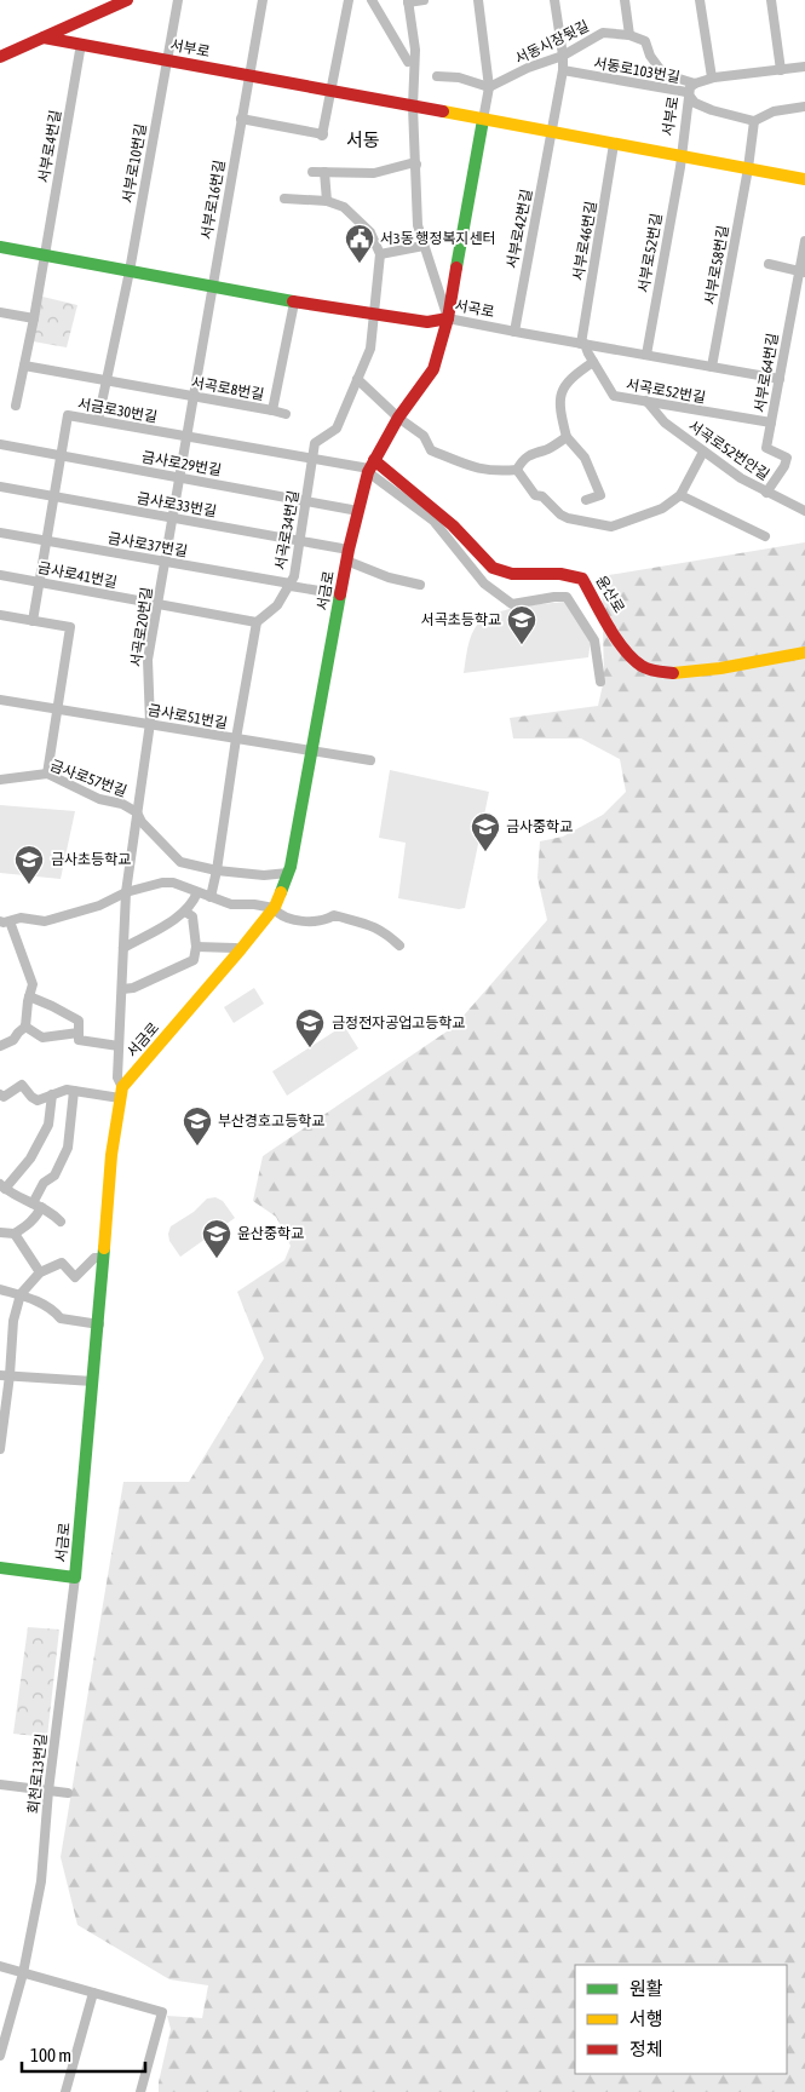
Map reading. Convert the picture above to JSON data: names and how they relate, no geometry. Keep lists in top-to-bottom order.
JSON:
{
  "streets": {
    "street": [
      "서동시장뒷길",
      "서부로",
      "서동로103번길",
      "서부로4번길",
      "서부로10번길",
      "서부로16번길",
      "서부로42번길",
      "서부로46번길",
      "서부로52번길",
      "서부로58번길",
      "서곡로",
      "서부로64번길",
      "서곡로8번길",
      "서곡로52번길",
      "서금로30번길",
      "서곡로52번안길",
      "금사로29번길",
      "금사로33번길",
      "서곡로34번길",
      "금사로37번길",
      "금사로41번길",
      "서금로",
      "윤산로",
      "서곡로20번길",
      "금사로51번길",
      "금사로57번길",
      "회천로13번길"
    ]
  },
  "crossings": [
    ["서부로", "서동로103번길"],
    ["서부로", "서부로4번길"],
    ["서부로", "서부로10번길"],
    ["서부로", "서부로16번길"],
    ["서부로", "서부로42번길"],
    ["서부로", "서부로46번길"],
    ["서부로", "서부로52번길"],
    ["서부로", "서부로58번길"],
    ["서부로", "서금로"],
    ["서부로4번길", "서곡로"],
    ["서부로10번길", "서곡로"],
    ["서부로16번길", "서곡로"],
    ["서부로16번길", "서곡로20번길"],
    ["서부로42번길", "서곡로"],
    ["서부로46번길", "서곡로"],
    ["서부로46번길", "서곡로52번길"],
    ["서부로52번길", "서곡로"],
    ["서부로58번길", "서곡로"],
    ["서곡로", "서부로64번길"],
    ["서곡로", "서곡로8번길"],
    ["서곡로", "서곡로52번길"],
    ["서곡로", "서곡로34번길"],
    ["서곡로", "서금로"],
    ["서곡로", "서곡로20번길"],
    ["서부로64번길", "서곡로52번길"],
    ["서부로64번길", "서곡로52번안길"],
    ["서곡로8번길", "서곡로20번길"],
    ["서곡로52번길", "서곡로52번안길"],
    ["서금로30번길", "금사로29번길"],
    ["서금로30번길", "금사로33번길"],
    ["서금로30번길", "서곡로34번길"],
    ["서금로30번길", "금사로37번길"],
    ["서금로30번길", "금사로41번길"],
    ["서금로30번길", "서금로"],
    ["서금로30번길", "윤산로"],
    ["서금로30번길", "서곡로20번길"],
    ["금사로29번길", "서곡로34번길"],
    ["금사로29번길", "서금로"],
    ["금사로29번길", "서곡로20번길"],
    ["금사로33번길", "서곡로34번길"],
    ["금사로33번길", "서금로"],
    ["금사로33번길", "서곡로20번길"],
    ["서곡로34번길", "금사로37번길"],
    ["서곡로34번길", "금사로41번길"],
    ["금사로37번길", "서금로"],
    ["금사로37번길", "서곡로20번길"],
    ["금사로41번길", "서곡로20번길"],
    ["서금로", "윤산로"],
    ["서금로", "서곡로20번길"],
    ["서금로", "금사로51번길"],
    ["서금로", "금사로57번길"],
    ["서금로", "회천로13번길"],
    ["서곡로20번길", "금사로51번길"],
    ["서곡로20번길", "금사로57번길"]
  ],
  "districts": ["서동"],
  "places": {
    "public building": ["서3동 행정복지센터"],
    "school or university": [
      "서곡초등학교",
      "금사중학교",
      "금사초등학교",
      "금정전자공업고등학교",
      "부산경호고등학교",
      "윤산중학교"
    ]
  },
  "legend": ["원활", "서행", "정체"],
  "scale_bar": "100 m"
}
